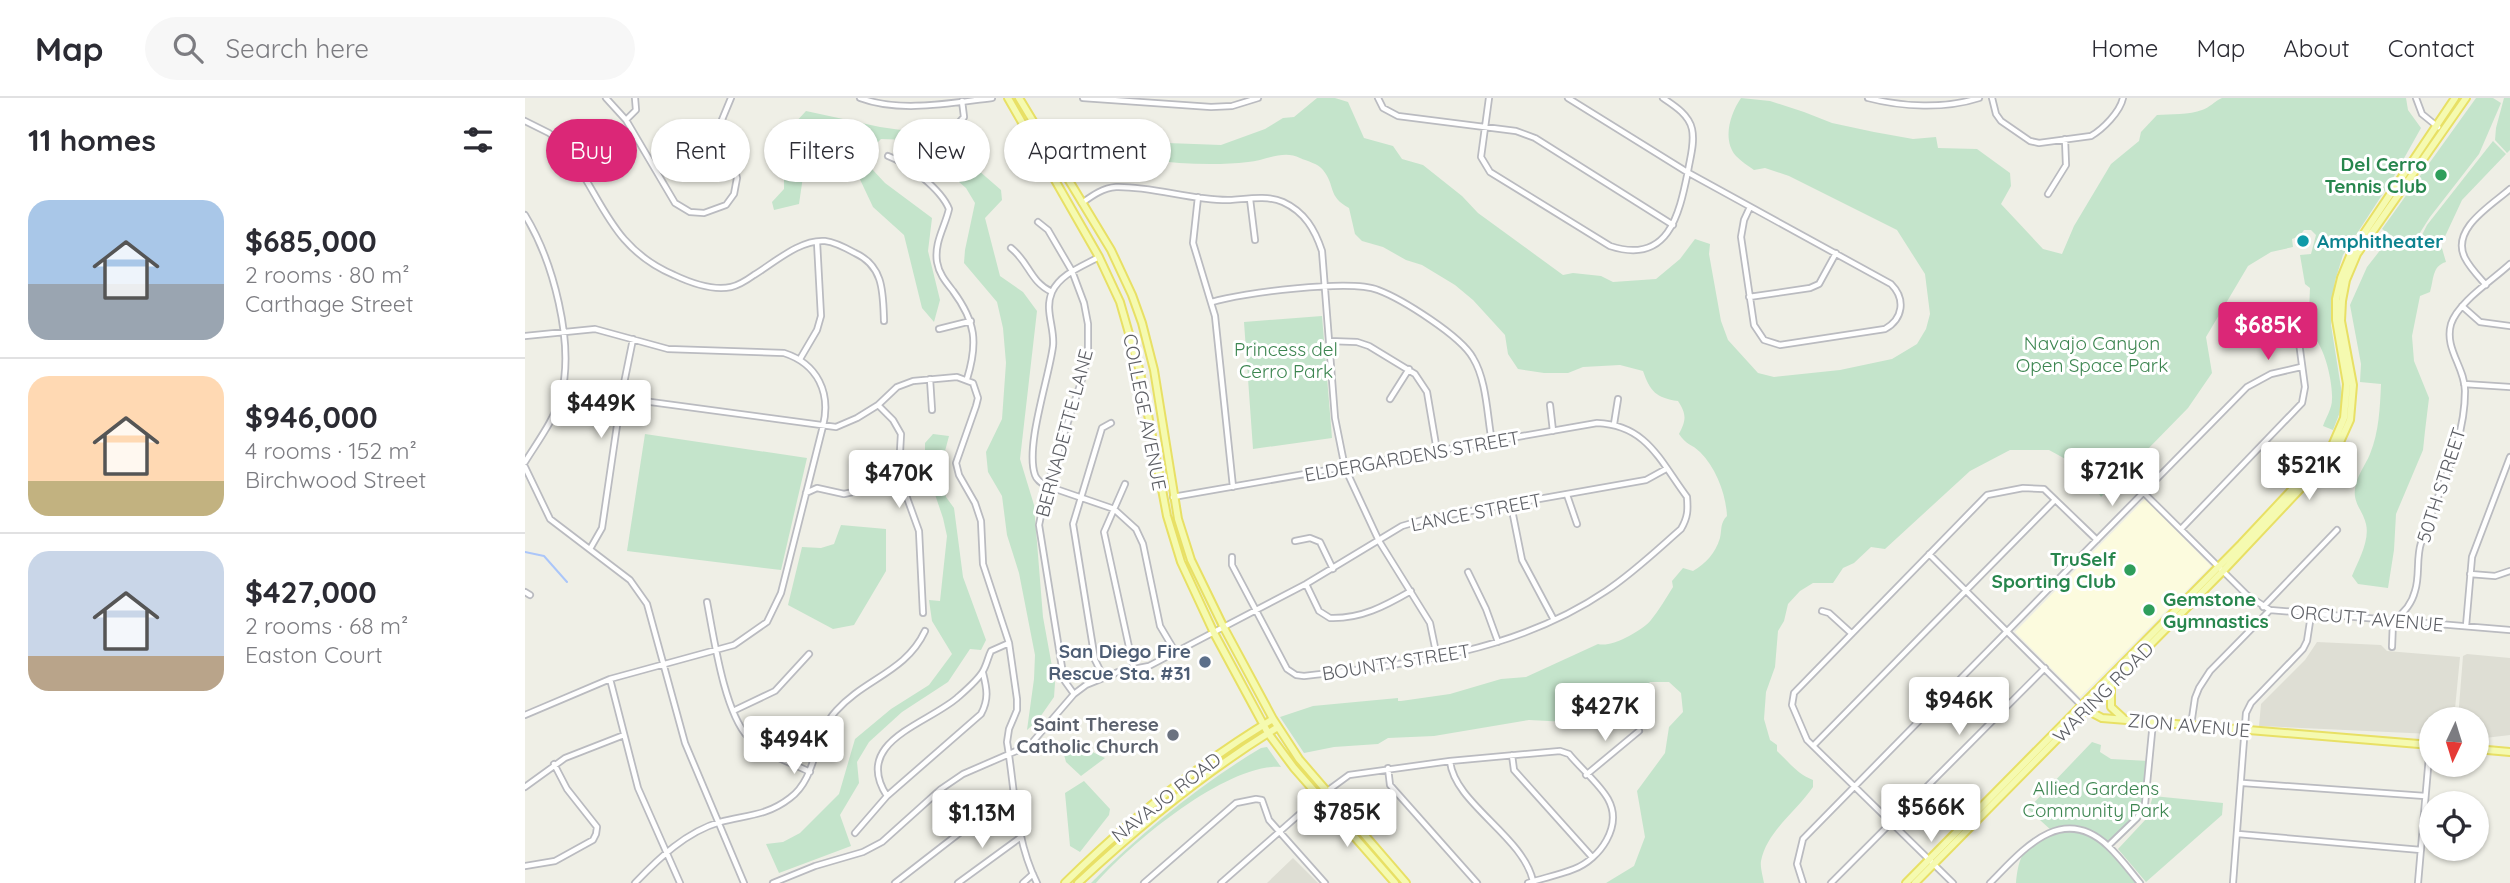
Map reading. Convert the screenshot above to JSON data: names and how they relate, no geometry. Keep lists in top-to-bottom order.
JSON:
{
  "streets": {
    "main road": [
      "COLLEGE AVENUE",
      "WARING ROAD",
      "ZION AVENUE",
      "NAVAJO ROAD"
    ],
    "street": [
      "BERNADETTE LANE",
      "ELDERGARDENS STREET",
      "50TH STREET",
      "LANCE STREET",
      "ORCUTT AVENUE",
      "BOUNTY STREET"
    ]
  },
  "crossings": [
    ["COLLEGE AVENUE", "ELDERGARDENS STREET"],
    ["COLLEGE AVENUE", "LANCE STREET"],
    ["COLLEGE AVENUE", "NAVAJO ROAD"],
    ["50TH STREET", "ORCUTT AVENUE"],
    ["LANCE STREET", "BOUNTY STREET"],
    ["ORCUTT AVENUE", "WARING ROAD"],
    ["WARING ROAD", "ZION AVENUE"]
  ],
  "parks": ["Navajo Canyon Open Space Park", "Princess del Cerro Park", "Allied Gardens Community Park"],
  "places": [
    "Del Cerro Tennis Club",
    "Amphitheater",
    "TruSelf Sporting Club",
    "Gemstone Gymnastics",
    "San Diego Fire Rescue Sta. #31",
    "Saint Therese Catholic Church"
  ],
  "north": "bottom",
  "page": {
    "header": "Map",
    "search": "Search here",
    "nav": [
      "Home",
      "Map",
      "About",
      "Contact"
    ],
    "heading": "11 homes",
    "chip": [
      "Buy",
      "Rent",
      "Filters",
      "New",
      "Apartment"
    ],
    "list": [
      {
        "name": "$685,000",
        "note": "2 rooms · 80 m² · Carthage Street"
      },
      {
        "name": "$946,000",
        "note": "4 rooms · 152 m² · Birchwood Street"
      },
      {
        "name": "$427,000",
        "note": "2 rooms · 68 m² · Easton Court"
      }
    ],
    "price": [
      "$685K",
      "$449K",
      "$521K",
      "$721K",
      "$470K",
      "$946K",
      "$427K",
      "$494K",
      "$566K",
      "$785K",
      "$1.13M"
    ]
  }
}
